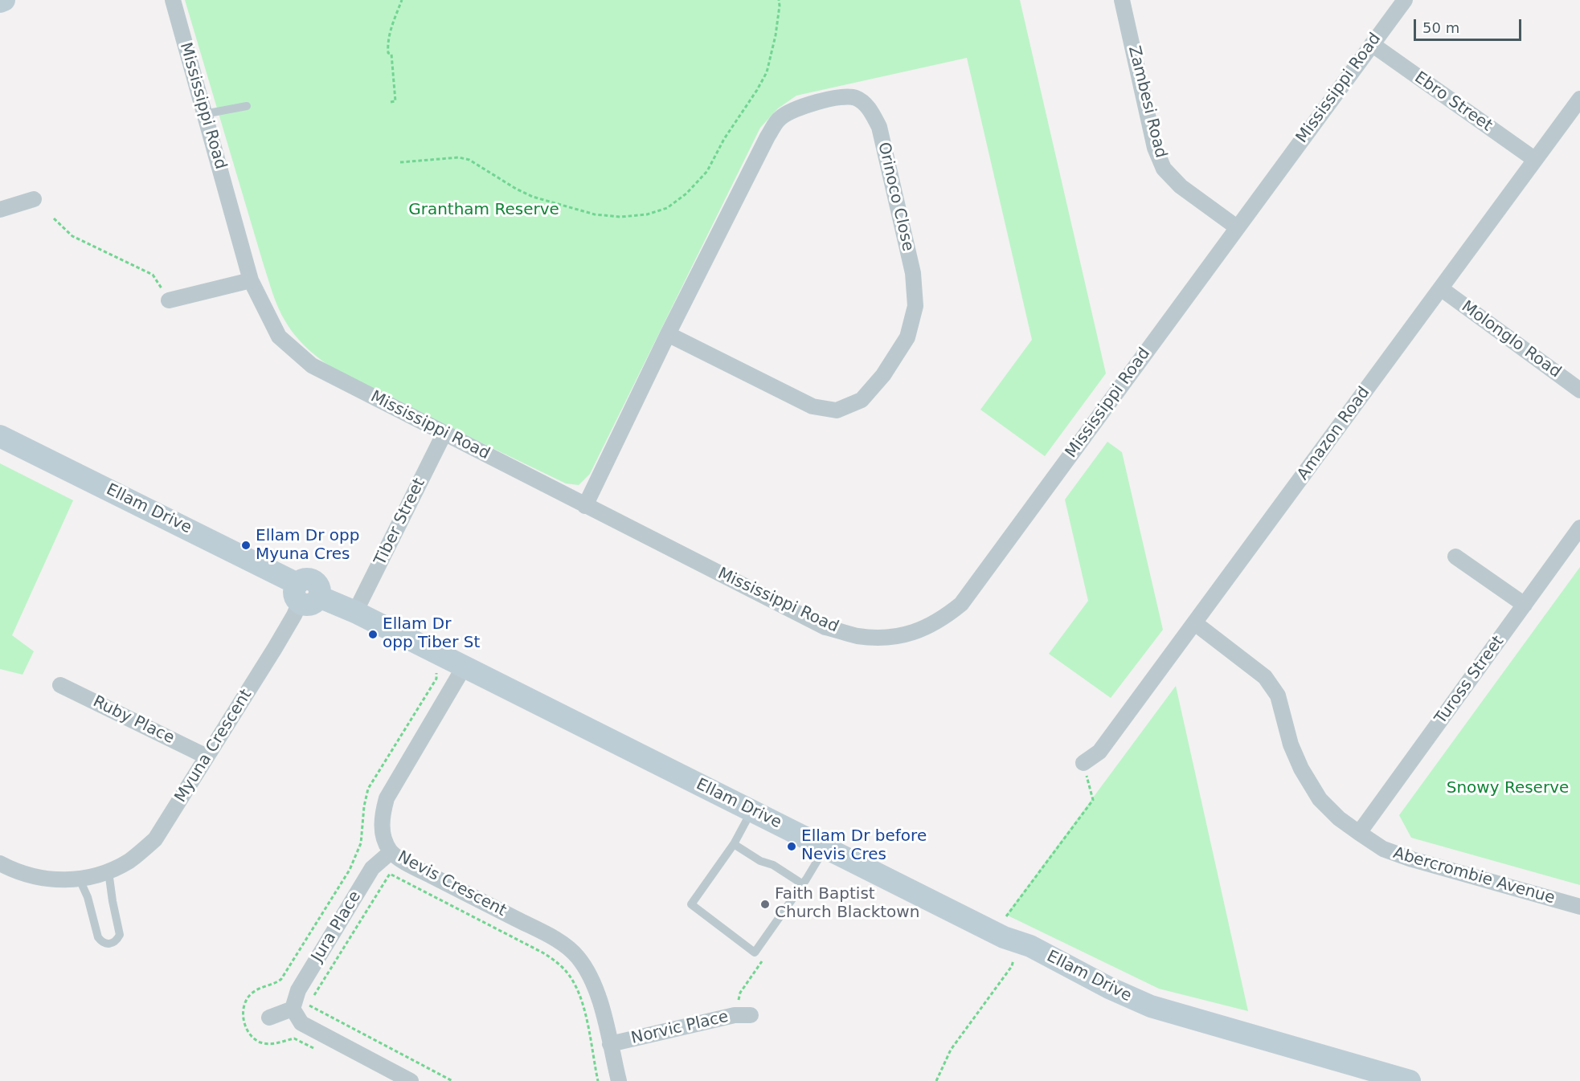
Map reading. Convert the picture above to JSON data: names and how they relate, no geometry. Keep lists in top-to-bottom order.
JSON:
{
  "streets": {
    "street": [
      "Mississippi Road",
      "Zambesi Road",
      "Ebro Street",
      "Orinoco Close",
      "Molonglo Road",
      "Amazon Road",
      "Ellam Drive",
      "Tiber Street",
      "Tuross Street",
      "Ruby Place",
      "Myuna Crescent",
      "Abercrombie Avenue",
      "Nevis Crescent",
      "Jura Place",
      "Norvic Place"
    ]
  },
  "crossings": [
    ["Mississippi Road", "Zambesi Road"],
    ["Mississippi Road", "Ebro Street"],
    ["Mississippi Road", "Orinoco Close"],
    ["Mississippi Road", "Tiber Street"],
    ["Ebro Street", "Amazon Road"],
    ["Molonglo Road", "Amazon Road"],
    ["Amazon Road", "Abercrombie Avenue"],
    ["Ellam Drive", "Tiber Street"],
    ["Ellam Drive", "Myuna Crescent"],
    ["Ellam Drive", "Nevis Crescent"],
    ["Tuross Street", "Abercrombie Avenue"],
    ["Ruby Place", "Myuna Crescent"],
    ["Nevis Crescent", "Jura Place"],
    ["Nevis Crescent", "Norvic Place"]
  ],
  "parks": ["Grantham Reserve", "Snowy Reserve"],
  "places": [
    "Ellam Dr opp Myuna Cres",
    "Ellam Dr opp Tiber St",
    "Ellam Dr before Nevis Cres",
    "Faith Baptist Church Blacktown"
  ],
  "scale_bar": "50 m"
}
